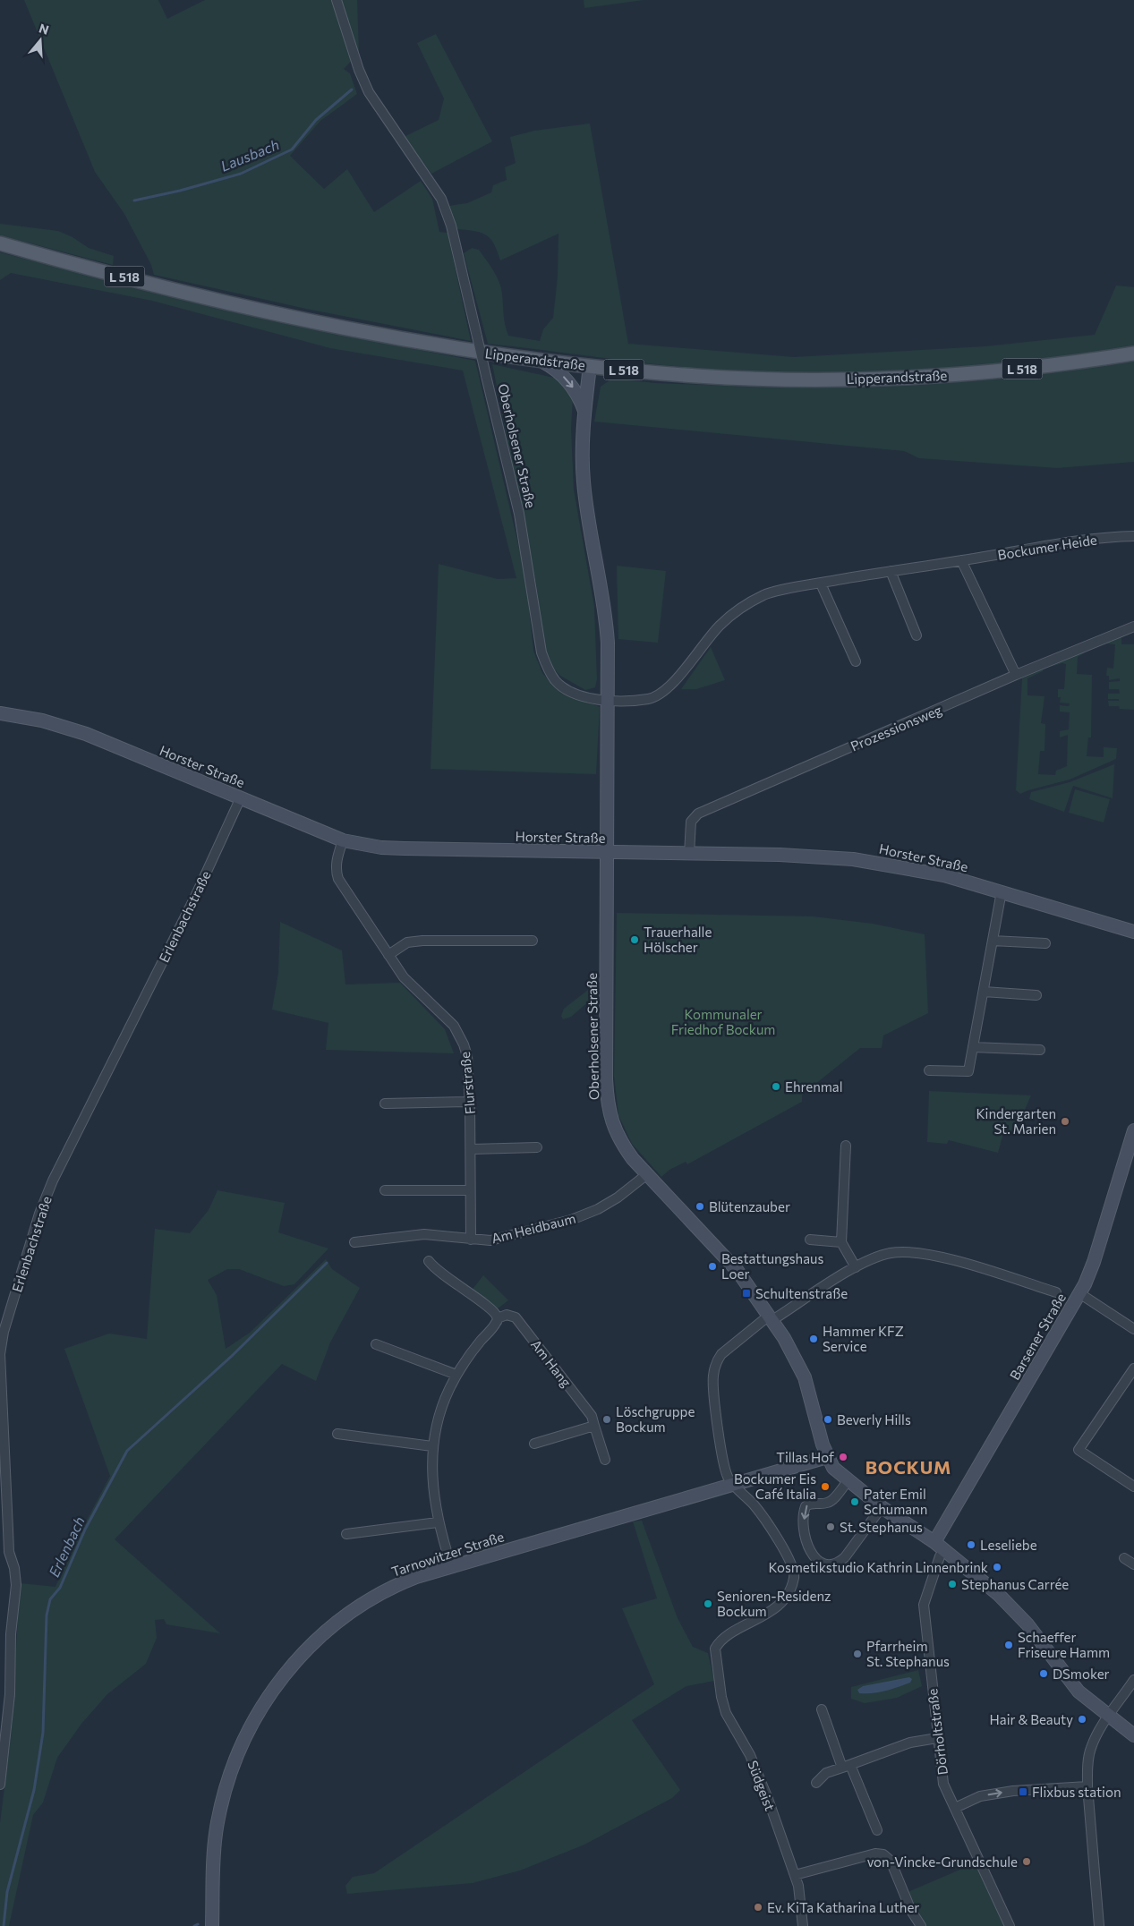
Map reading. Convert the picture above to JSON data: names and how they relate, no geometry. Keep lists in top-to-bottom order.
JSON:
{
  "streets": {
    "main road": [
      "L 518",
      "Lipperandstraße",
      "Oberholsener Straße",
      "Horster Straße",
      "Barsener Straße",
      "Tarnowitzer Straße"
    ],
    "street": [
      "Bockumer Heide",
      "Prozessionsweg",
      "Erlenbachstraße",
      "Flurstraße",
      "Am Heidbaum",
      "Am Hang",
      "Dörholtstraße",
      "Südgeist"
    ]
  },
  "crossings": [
    ["L 518", "Lipperandstraße"],
    ["L 518", "Oberholsener Straße"],
    ["Lipperandstraße", "Oberholsener Straße"],
    ["Oberholsener Straße", "Bockumer Heide"],
    ["Oberholsener Straße", "Horster Straße"],
    ["Oberholsener Straße", "Am Heidbaum"],
    ["Oberholsener Straße", "Tarnowitzer Straße"],
    ["Prozessionsweg", "Horster Straße"],
    ["Horster Straße", "Erlenbachstraße"],
    ["Horster Straße", "Flurstraße"],
    ["Flurstraße", "Am Heidbaum"],
    ["Tarnowitzer Straße", "Südgeist"]
  ],
  "districts": ["BOCKUM"],
  "water": ["Lausbach", "Erlenbach"],
  "parks": ["Kommunaler Friedhof Bockum"],
  "places": {
    "other": [
      "Trauerhalle Hölscher",
      "Ehrenmal",
      "Kindergarten St. Marien",
      "Blütenzauber",
      "Bestattungshaus Loer",
      "Hammer KFZ Service",
      "Löschgruppe Bockum",
      "Beverly Hills",
      "Tillas Hof",
      "Bockumer Eis Café Italia",
      "Pater Emil Schumann",
      "St. Stephanus",
      "Leseliebe",
      "Kosmetikstudio Kathrin Linnenbrink",
      "Stephanus Carrée",
      "Senioren-Residenz Bockum",
      "Schaeffer Friseure Hamm",
      "Pfarrheim St. Stephanus",
      "DSmoker",
      "Hair & Beauty",
      "von-Vincke-Grundschule",
      "Ev. KiTa Katharina Luther"
    ],
    "transit": ["Schultenstraße", "Flixbus station"]
  },
  "north": "top"
}
